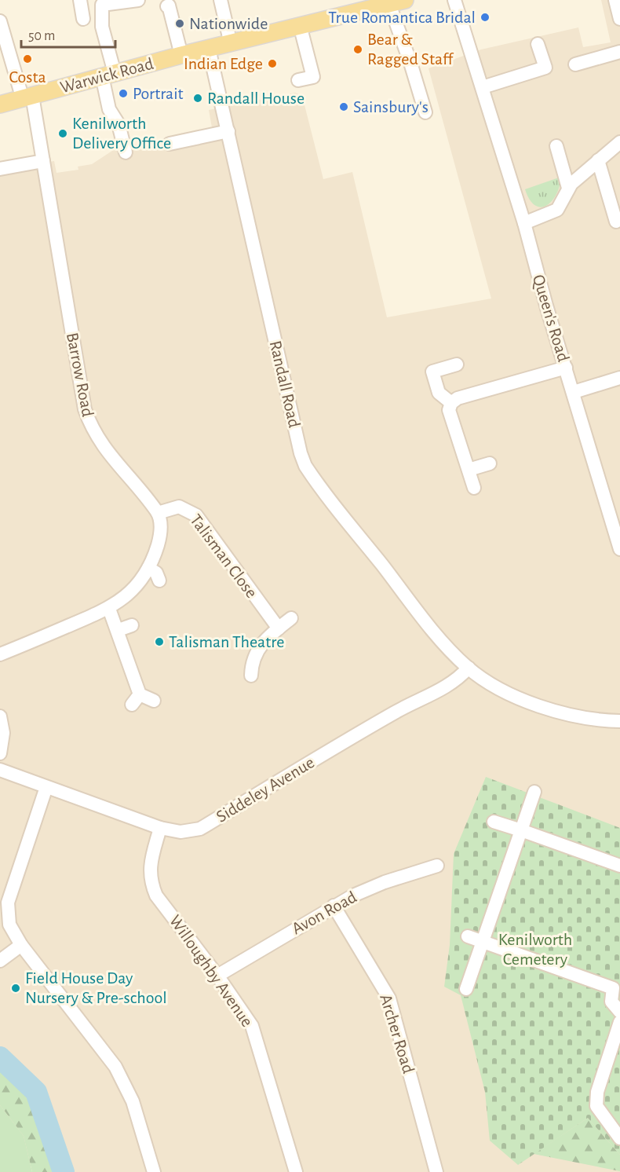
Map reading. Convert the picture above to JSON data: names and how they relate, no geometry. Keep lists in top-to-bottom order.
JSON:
{
  "streets": {
    "main road": ["Warwick Road"],
    "street": [
      "Queen's Road",
      "Barrow Road",
      "Randall Road",
      "Talisman Close",
      "Siddeley Avenue",
      "Avon Road",
      "Willoughby Avenue",
      "Archer Road"
    ]
  },
  "crossings": [
    ["Warwick Road", "Barrow Road"],
    ["Warwick Road", "Randall Road"],
    ["Barrow Road", "Talisman Close"],
    ["Randall Road", "Siddeley Avenue"],
    ["Siddeley Avenue", "Willoughby Avenue"],
    ["Avon Road", "Willoughby Avenue"],
    ["Avon Road", "Archer Road"]
  ],
  "parks": ["Kenilworth Cemetery"],
  "places": [
    "True Romantica Bridal",
    "Nationwide",
    "Bear & Ragged Staff",
    "Costa",
    "Indian Edge",
    "Portrait",
    "Randall House",
    "Sainsbury's",
    "Kenilworth Delivery Office",
    "Talisman Theatre",
    "Field House Day Nursery & Pre-school"
  ],
  "scale_bar": "50 m"
}
